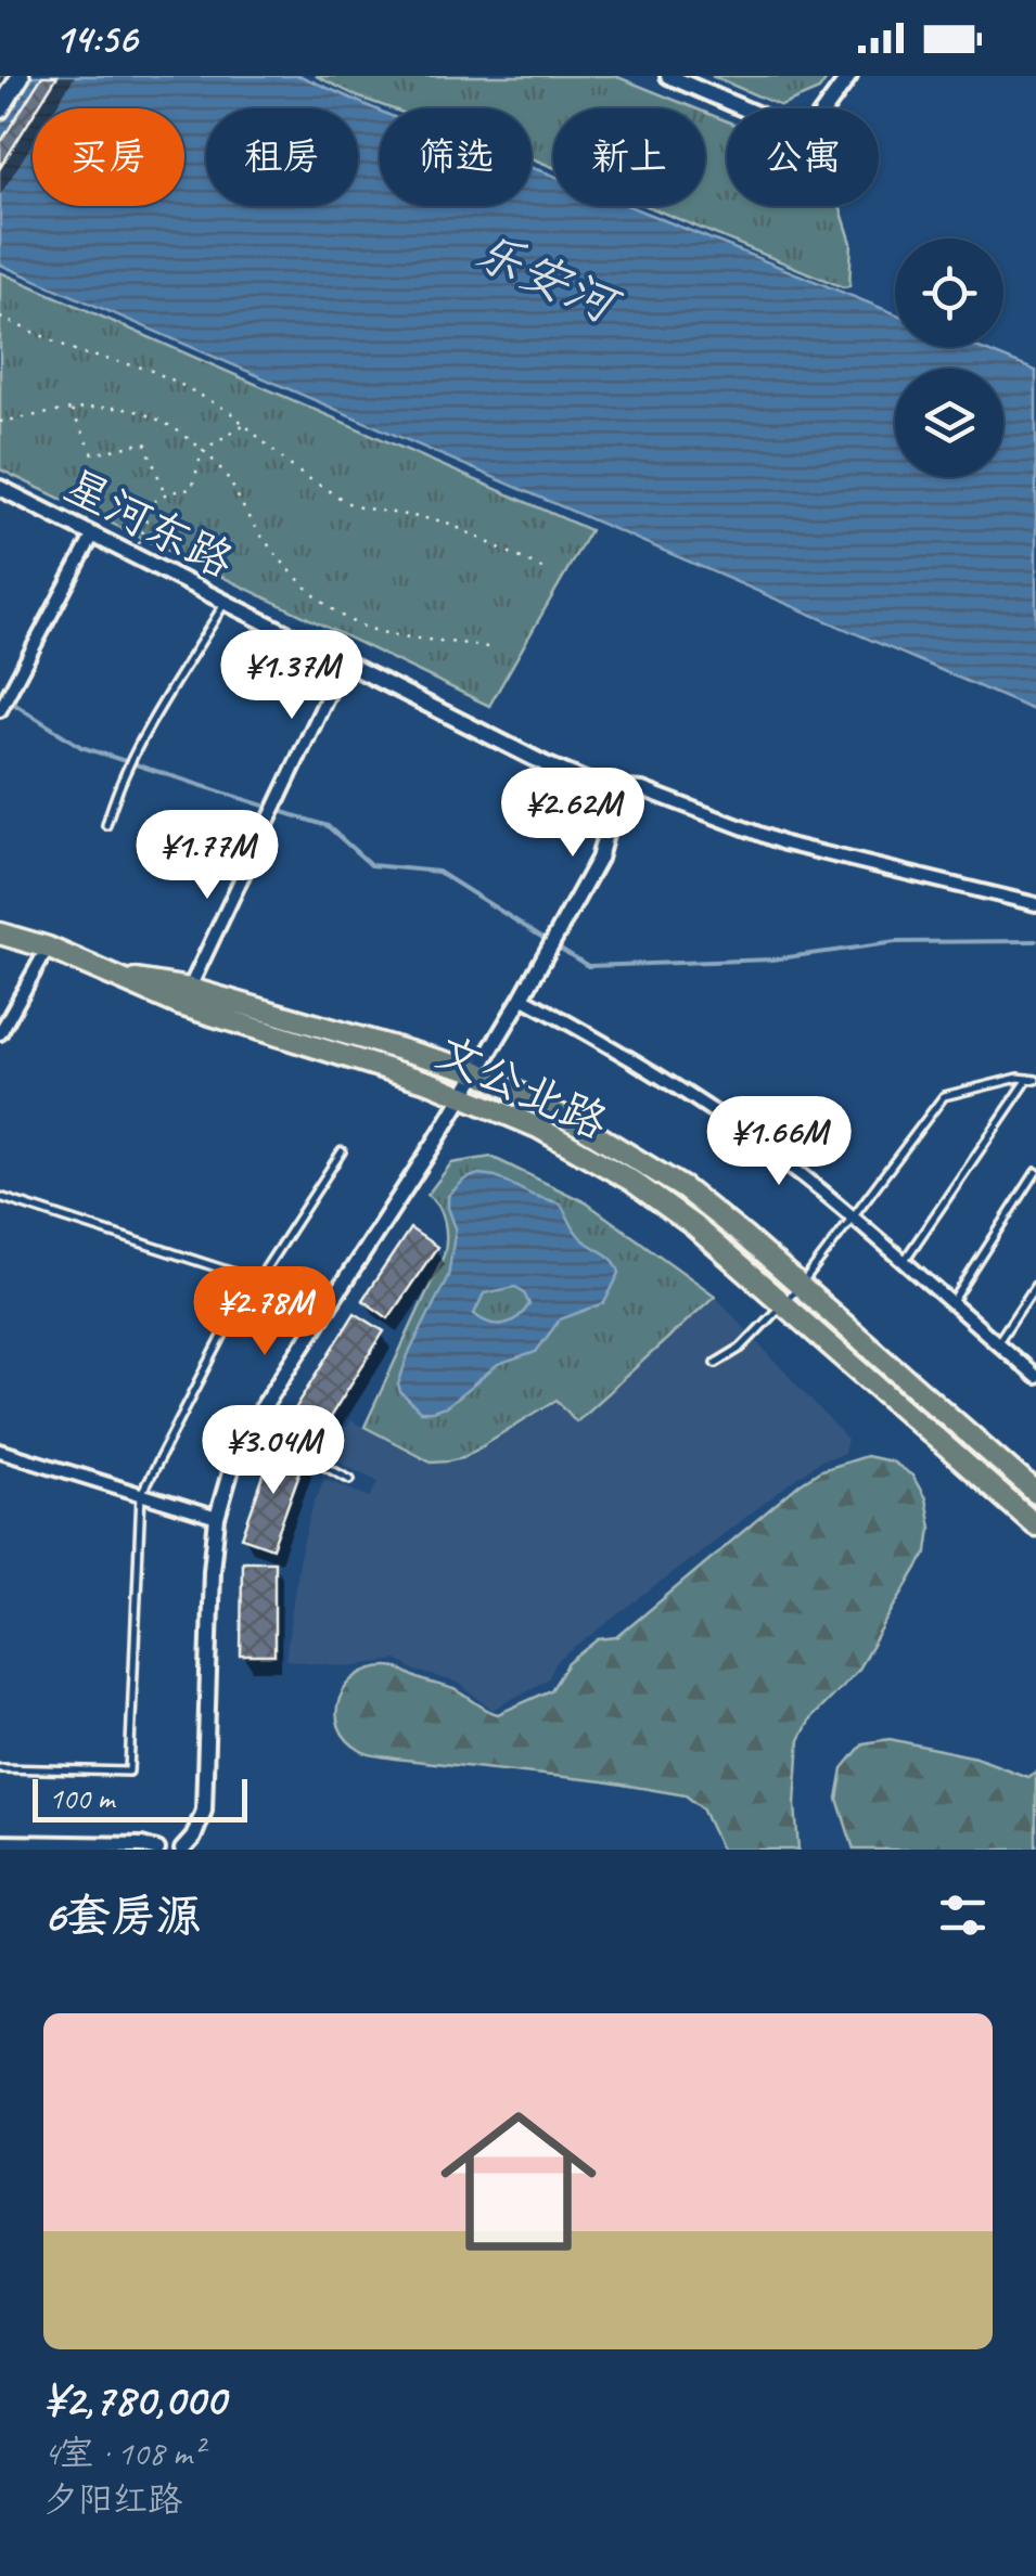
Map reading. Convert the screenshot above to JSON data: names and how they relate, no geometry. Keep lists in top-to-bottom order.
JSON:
{
  "streets": {
    "main road": ["文公北路"],
    "street": ["星河东路"]
  },
  "water": ["乐安河"],
  "scale_bar": "100 m",
  "page": {
    "status": "14:56",
    "chip": [
      "买房",
      "租房",
      "筛选",
      "新上",
      "公寓"
    ],
    "price": [
      "¥1.37M",
      "¥2.62M",
      "¥1.77M",
      "¥1.66M",
      "¥2.78M",
      "¥3.04M"
    ],
    "scale": "100 m",
    "heading": "6套房源",
    "list": [
      {
        "name": "¥2,780,000",
        "note": "4室 · 108 m² · 夕阳红路"
      }
    ]
  }
}
